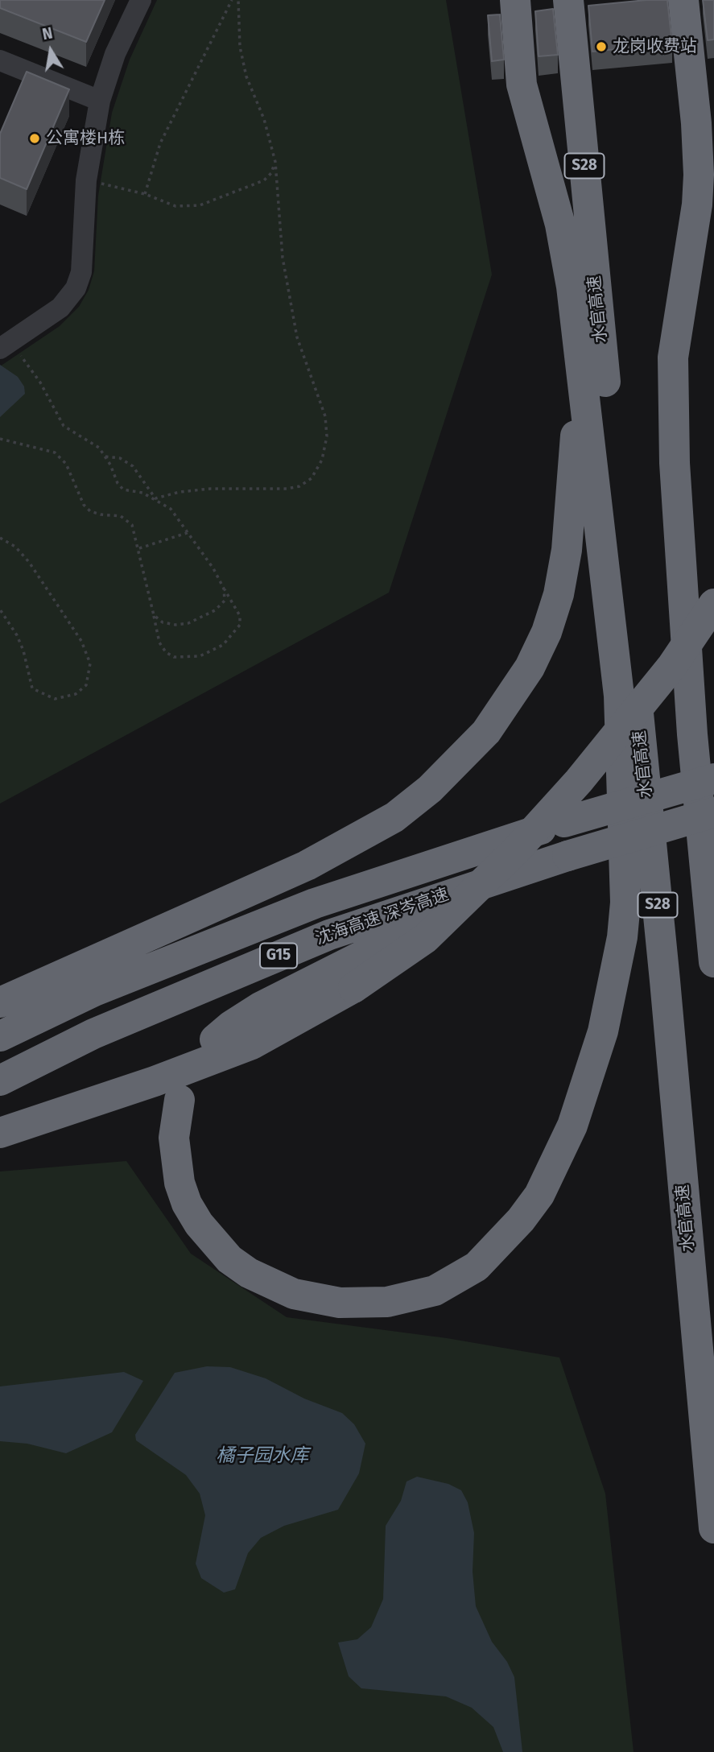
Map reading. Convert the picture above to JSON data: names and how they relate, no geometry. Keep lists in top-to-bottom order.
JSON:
{
  "streets": {
    "highway": [
      "S28",
      "水官高速",
      "沈海高速 深岑高速",
      "G15"
    ]
  },
  "water": ["橘子园水库"],
  "places": ["龙岗收费站", "公寓楼H栋"],
  "north": "top"
}
